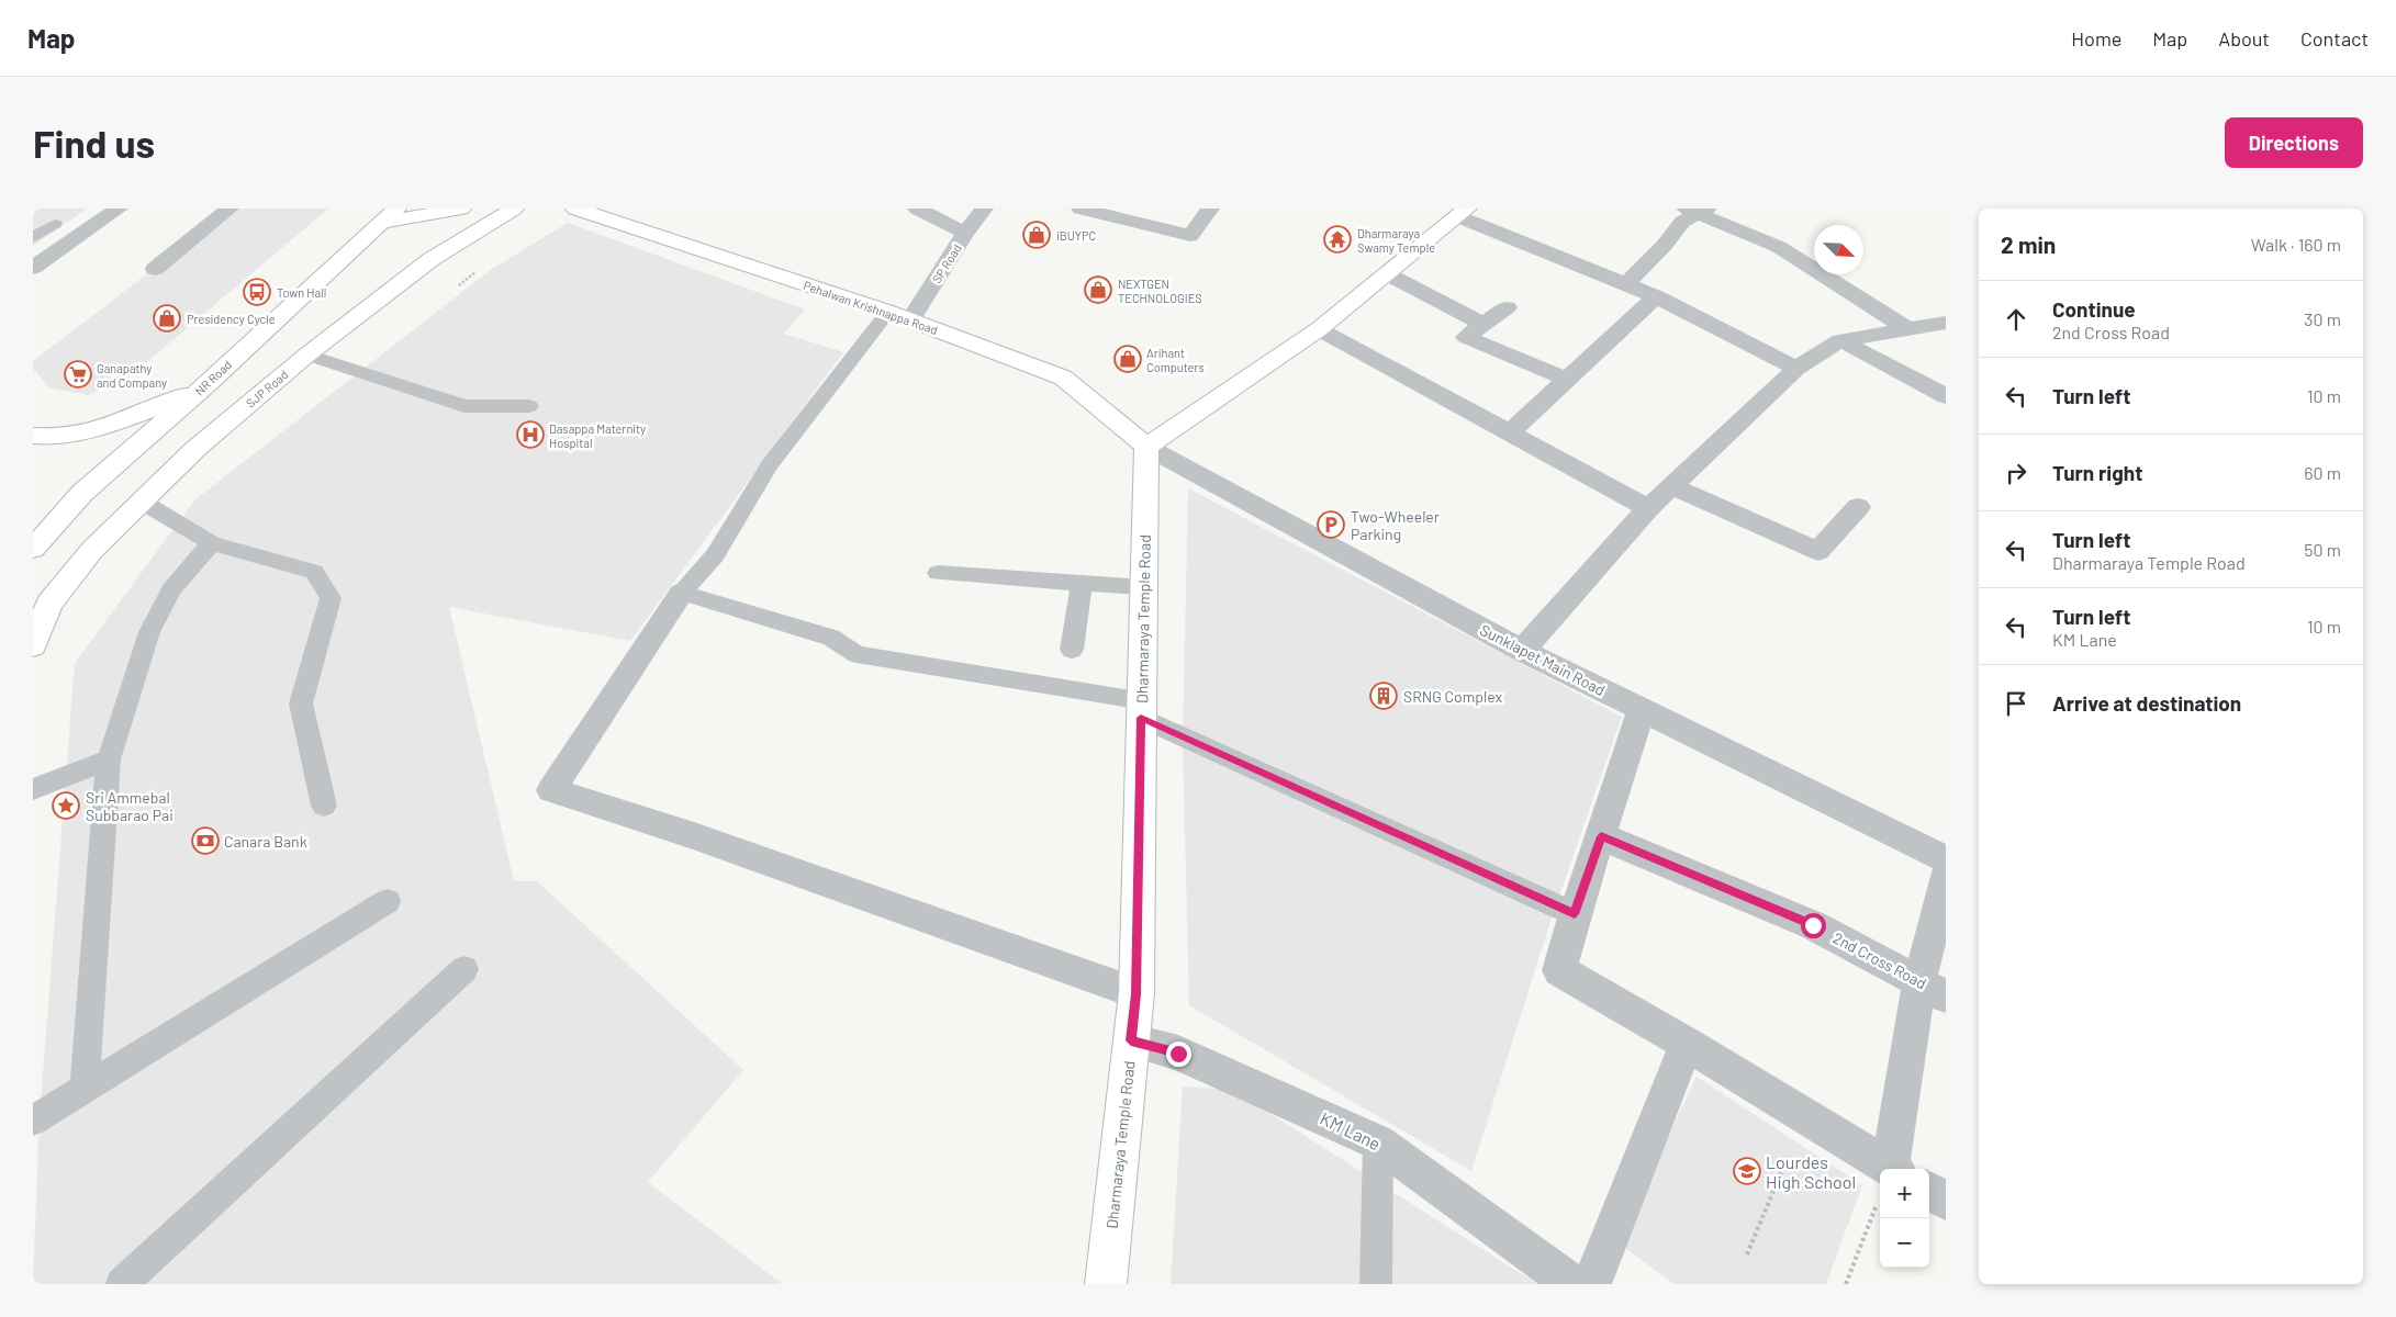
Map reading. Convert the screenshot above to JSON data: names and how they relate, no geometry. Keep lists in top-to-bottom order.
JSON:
{
  "streets": {
    "main road": [
      "Pehalwan Krishnappa Road",
      "NR Road",
      "SJP Road",
      "Dharmaraya Temple Road"
    ],
    "street": [
      "SP Road",
      "Sunklapet Main Road",
      "2nd Cross Road",
      "KM Lane"
    ]
  },
  "crossings": [
    ["SP Road", "Pehalwan Krishnappa Road"],
    ["Pehalwan Krishnappa Road", "Dharmaraya Temple Road"],
    ["Pehalwan Krishnappa Road", "Sunklapet Main Road"],
    ["Dharmaraya Temple Road", "Sunklapet Main Road"],
    ["Dharmaraya Temple Road", "KM Lane"]
  ],
  "places": {
    "shop": [
      "iBUYPC",
      "NEXTGEN TECHNOLOGIES",
      "Presidency Cycle",
      "Arihant Computers"
    ],
    "temple": ["Dharmaraya Swamy Temple"],
    "bus stop": ["Town Hall"],
    "supermarket": ["Ganapathy and Company"],
    "hospital": ["Dasappa Maternity Hospital"],
    "parking": ["Two-Wheeler Parking"],
    "building": ["SRNG Complex"],
    "place": ["Sri Ammebal Subbarao Pai"],
    "bank": ["Canara Bank"],
    "school or university": ["Lourdes High School"]
  },
  "north": "bottom right",
  "page": {
    "header": "Map",
    "nav": [
      "Home",
      "Map",
      "About",
      "Contact"
    ],
    "buttons": "Directions",
    "title": "Find us",
    "heading": ["2 min", "Walk · 160 m"],
    "list": [
      ["Continue", "2nd Cross Road", "30 m"],
      ["Turn left", "10 m"],
      ["Turn right", "60 m"],
      ["Turn left", "Dharmaraya Temple Road", "50 m"],
      ["Turn left", "KM Lane", "10 m"],
      "Arrive at destination"
    ],
    "map_buttons": ["+", "−"]
  }
}
